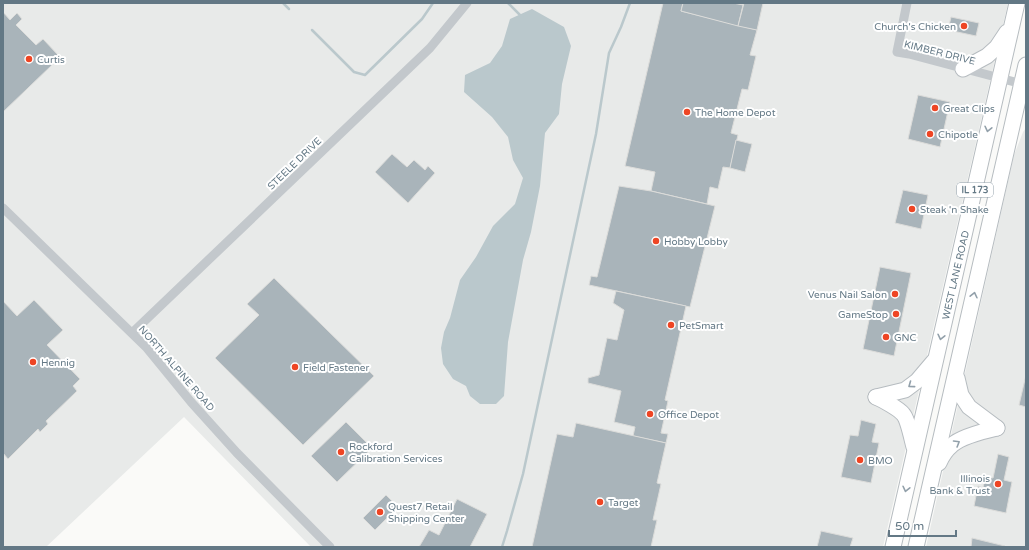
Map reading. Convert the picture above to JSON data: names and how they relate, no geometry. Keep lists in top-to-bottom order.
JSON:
{
  "streets": {
    "main road": ["IL 173", "WEST LANE ROAD"],
    "street": ["KIMBER DRIVE", "STEELE DRIVE", "NORTH ALPINE ROAD"]
  },
  "crossings": [
    ["KIMBER DRIVE", "IL 173"],
    ["KIMBER DRIVE", "WEST LANE ROAD"],
    ["STEELE DRIVE", "NORTH ALPINE ROAD"]
  ],
  "places": [
    "Church's Chicken",
    "Curtis",
    "Great Clips",
    "The Home Depot",
    "Chipotle",
    "Steak 'n Shake",
    "Hobby Lobby",
    "Venus Nail Salon",
    "GameStop",
    "PetSmart",
    "GNC",
    "Hennig",
    "Field Fastener",
    "Office Depot",
    "Rockford Calibration Services",
    "BMO",
    "Illinois Bank & Trust",
    "Target",
    "Quest7 Retail Shipping Center"
  ],
  "scale_bar": "50 m"
}
